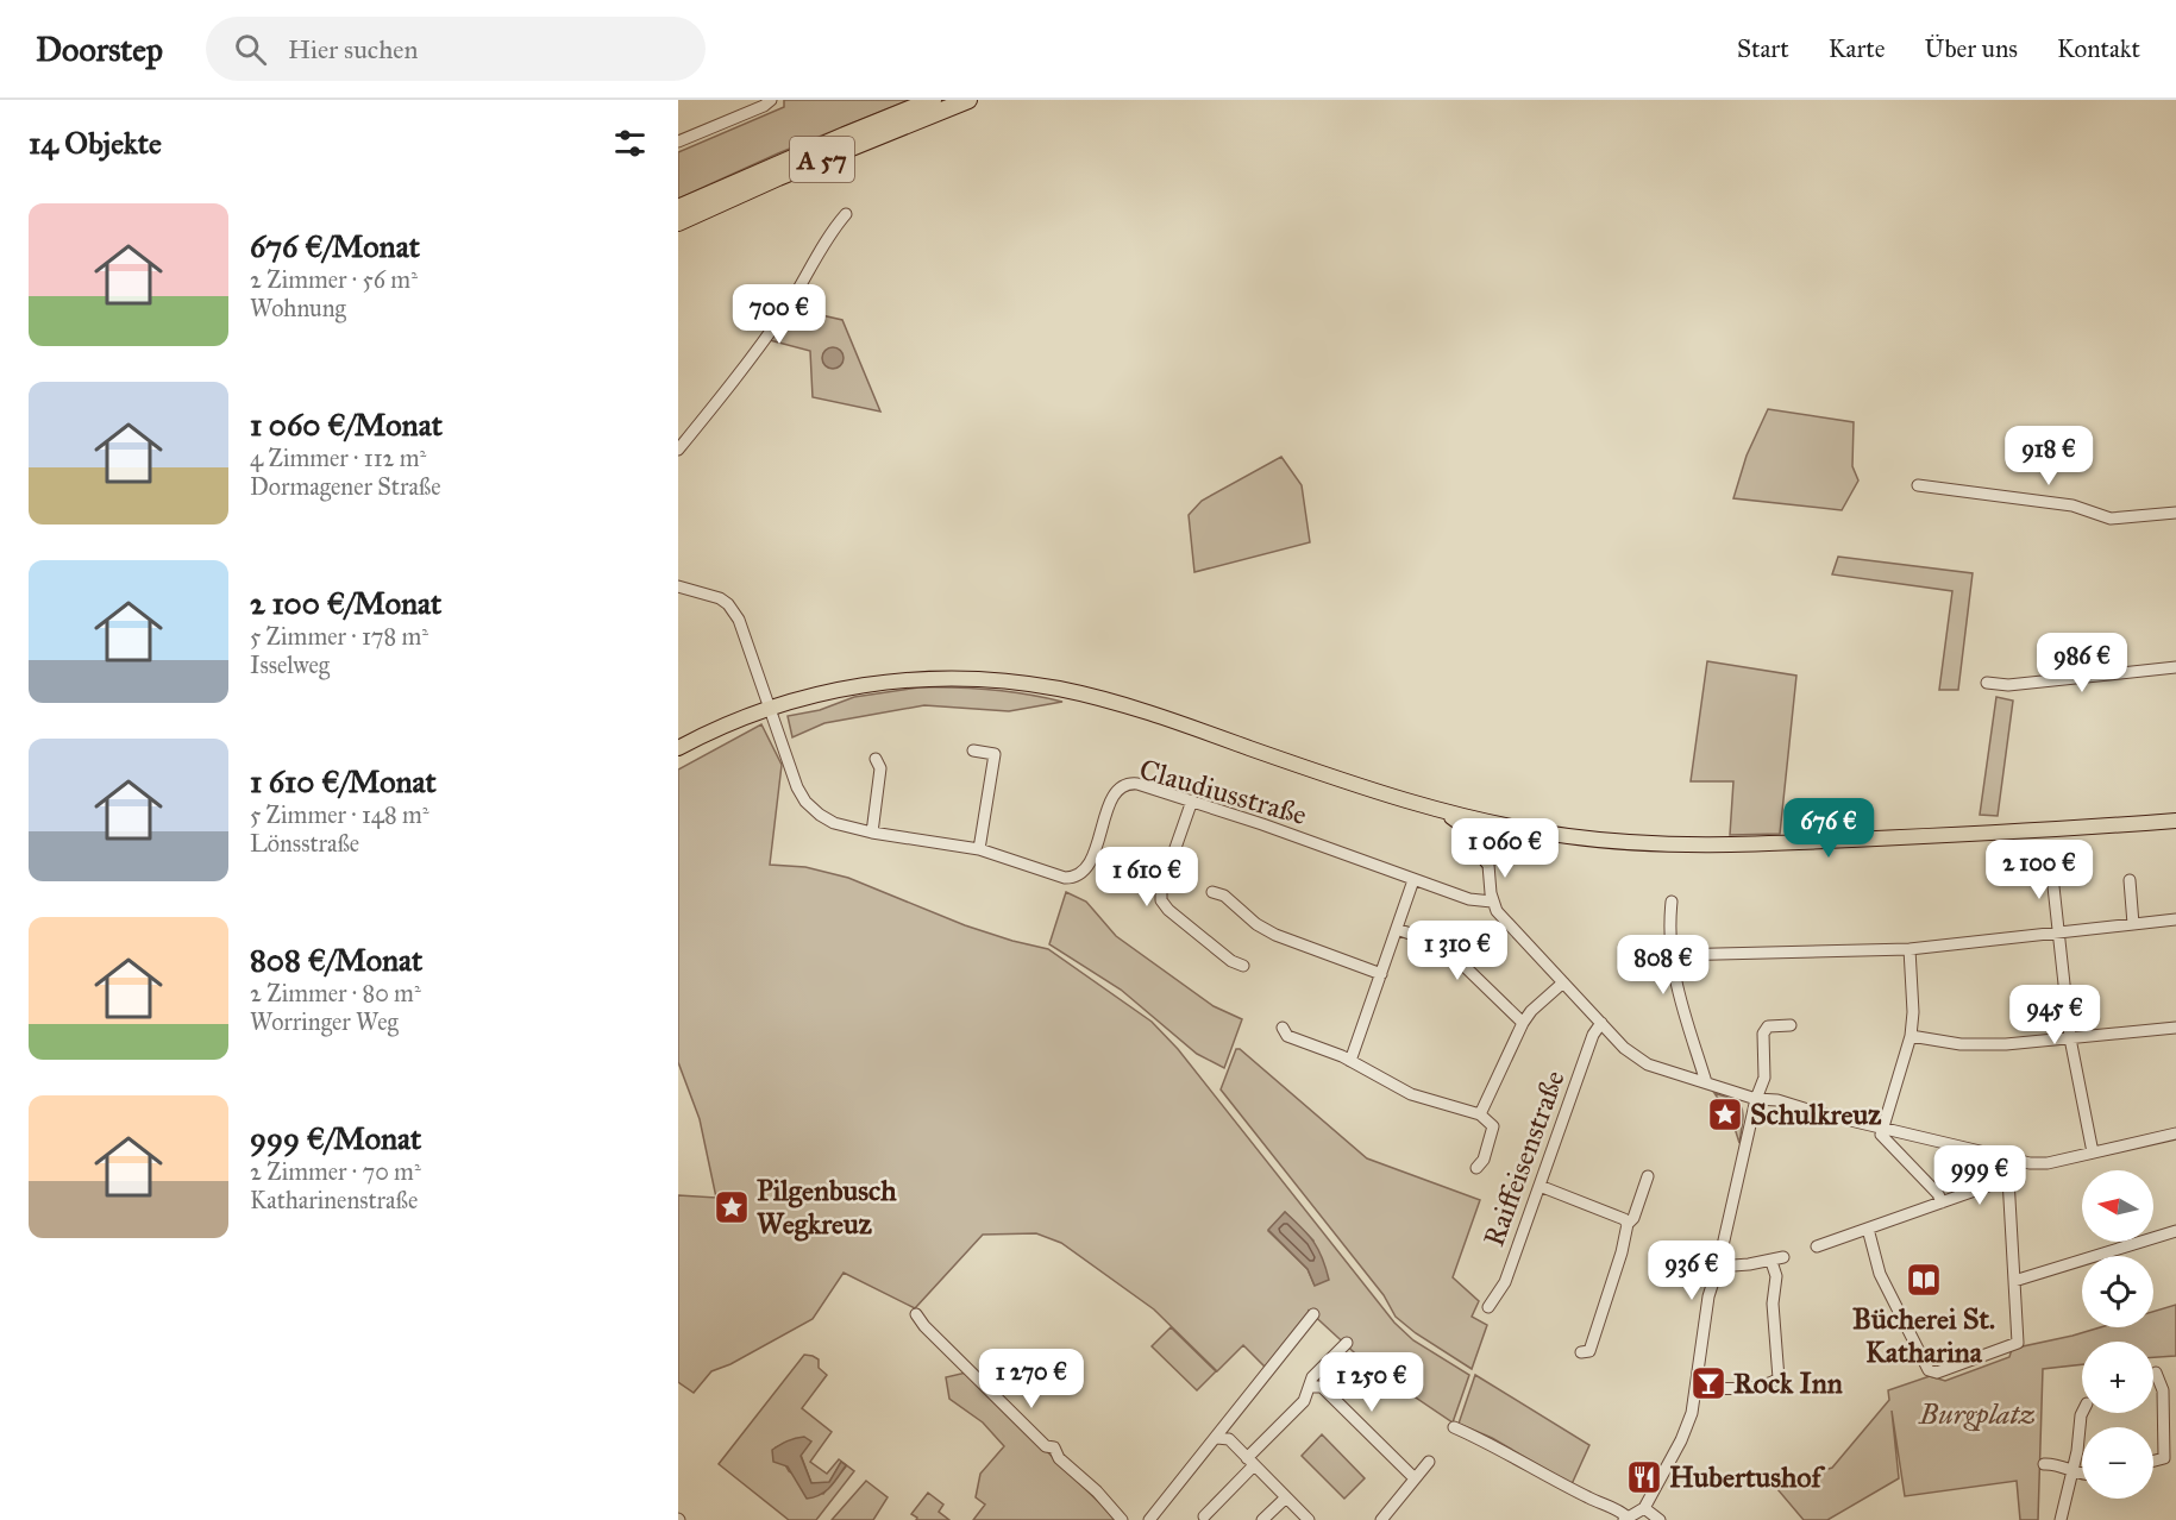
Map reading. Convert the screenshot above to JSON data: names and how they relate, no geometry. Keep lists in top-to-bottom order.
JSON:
{
  "streets": {
    "highway": ["A 57"],
    "street": ["Claudiusstraße", "Raiffeisenstraße"]
  },
  "parks": ["Burgplatz"],
  "places": {
    "place": ["Schulkreuz", "Pilgenbusch Wegkreuz"],
    "library": ["Bücherei St. Katharina"],
    "bar": ["Rock Inn"],
    "restaurant": ["Hubertushof"]
  },
  "north": "left",
  "page": {
    "header": "Doorstep",
    "search": "Hier suchen",
    "nav": [
      "Start",
      "Karte",
      "Über uns",
      "Kontakt"
    ],
    "heading": "14 Objekte",
    "list": [
      {
        "name": "676 €/Monat",
        "note": "2 Zimmer · 56 m² · Wohnung"
      },
      {
        "name": "1 060 €/Monat",
        "note": "4 Zimmer · 112 m² · Dormagener Straße"
      },
      {
        "name": "2 100 €/Monat",
        "note": "5 Zimmer · 178 m² · Isselweg"
      },
      {
        "name": "1 610 €/Monat",
        "note": "5 Zimmer · 148 m² · Lönsstraße"
      },
      {
        "name": "808 €/Monat",
        "note": "2 Zimmer · 80 m² · Worringer Weg"
      },
      {
        "name": "999 €/Monat",
        "note": "2 Zimmer · 70 m² · Katharinenstraße"
      }
    ],
    "price": [
      "700 €",
      "918 €",
      "986 €",
      "676 €",
      "1 060 €",
      "2 100 €",
      "1 610 €",
      "1 310 €",
      "808 €",
      "945 €",
      "999 €",
      "936 €",
      "1 270 €",
      "1 250 €"
    ],
    "map_buttons": ["+", "−"]
  }
}
